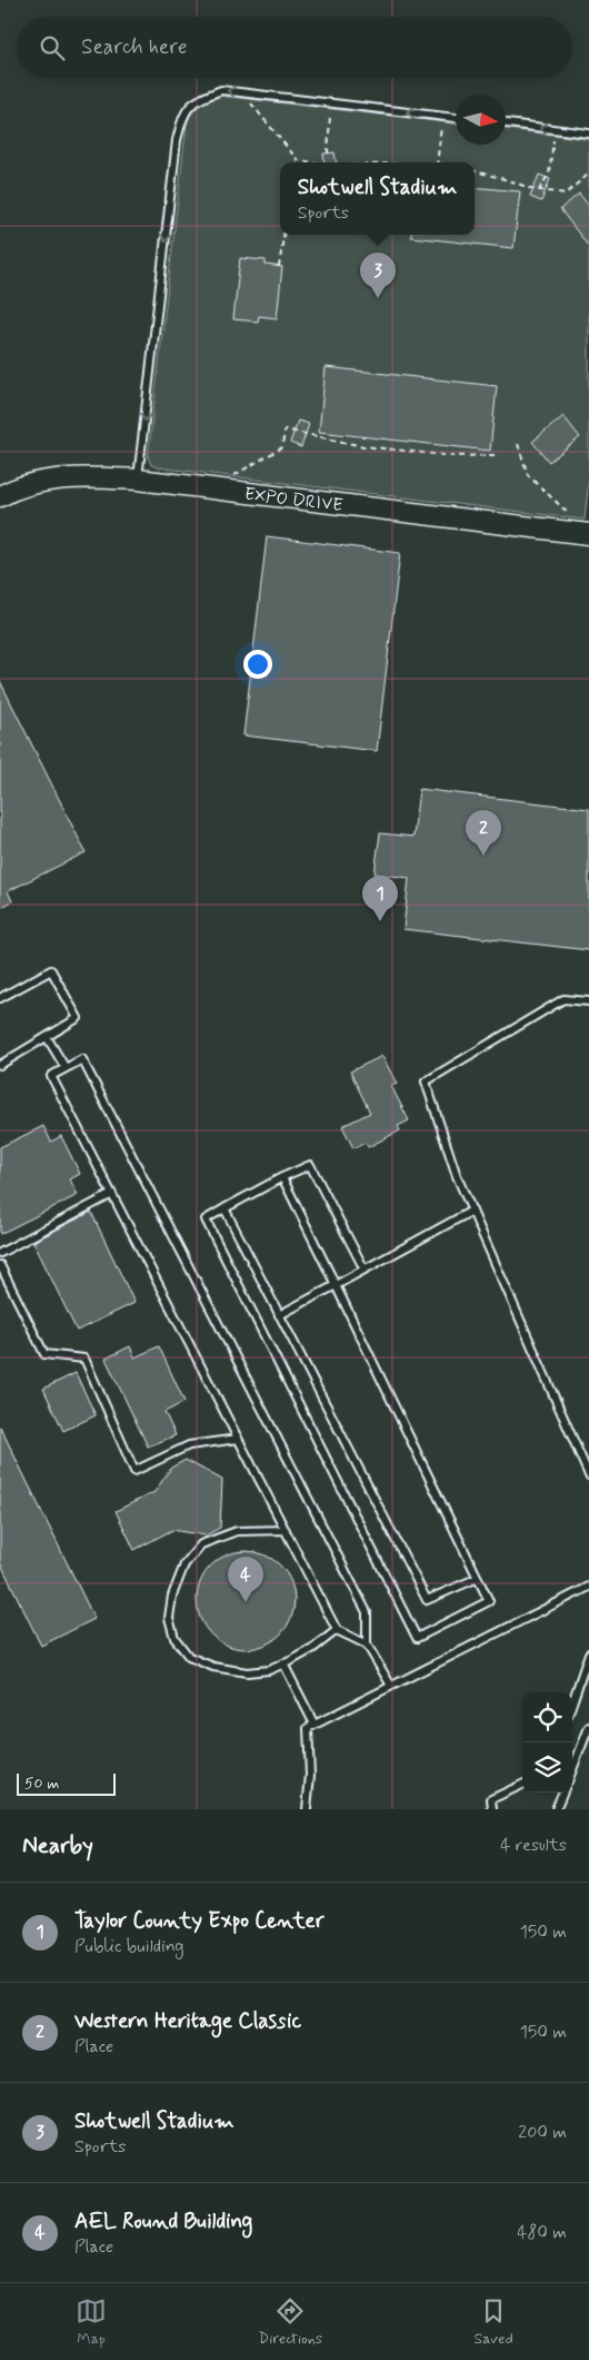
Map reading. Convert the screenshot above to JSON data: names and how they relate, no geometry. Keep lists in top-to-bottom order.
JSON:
{
  "streets": {
    "street": ["EXPO DRIVE"]
  },
  "scale_bar": "50 m",
  "north": "right",
  "page": {
    "search": "Search here",
    "popup": ["Shotwell Stadium", "Sports"],
    "pins": [
      "3",
      "2",
      "1",
      "4"
    ],
    "scale": "50 m",
    "heading": ["Nearby", "4 results"],
    "list": [
      {
        "mark": "1",
        "name": "Taylor County Expo Center",
        "note": "Public building",
        "value": "150 m"
      },
      {
        "mark": "2",
        "name": "Western Heritage Classic",
        "note": "Place",
        "value": "150 m"
      },
      {
        "mark": "3",
        "name": "Shotwell Stadium",
        "note": "Sports",
        "value": "200 m"
      },
      {
        "mark": "4",
        "name": "AEL Round Building",
        "note": "Place",
        "value": "480 m"
      }
    ],
    "nav": ["Map", "Directions", "Saved"]
  }
}
